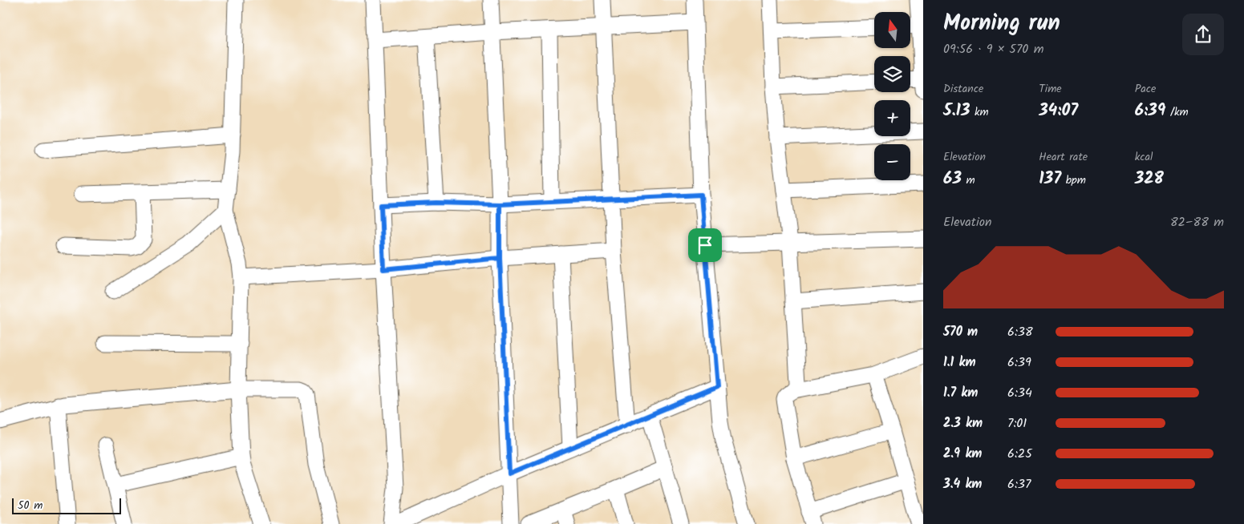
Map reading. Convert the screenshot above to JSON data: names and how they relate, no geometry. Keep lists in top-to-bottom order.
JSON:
{
  "scale_bar": "50 m",
  "north": "top",
  "page": {
    "heading": ["Morning run", "09:56 · 9 × 570 m"],
    "map_buttons": ["+", "−"],
    "stats": [
      ["Distance", "5.13 km"],
      ["Time", "34:07"],
      ["Pace", "6:39 /km"],
      ["Elevation", "63 m"],
      ["Heart rate", "137 bpm"],
      ["kcal", "328"]
    ],
    "chart": ["Elevation", "82–88 m"],
    "list": [
      {
        "name": "570 m",
        "note": "6:38"
      },
      {
        "name": "1.1 km",
        "note": "6:39"
      },
      {
        "name": "1.7 km",
        "note": "6:34"
      },
      {
        "name": "2.3 km",
        "note": "7:01"
      },
      {
        "name": "2.9 km",
        "note": "6:25"
      },
      {
        "name": "3.4 km",
        "note": "6:37"
      }
    ],
    "scale": "50 m"
  }
}
